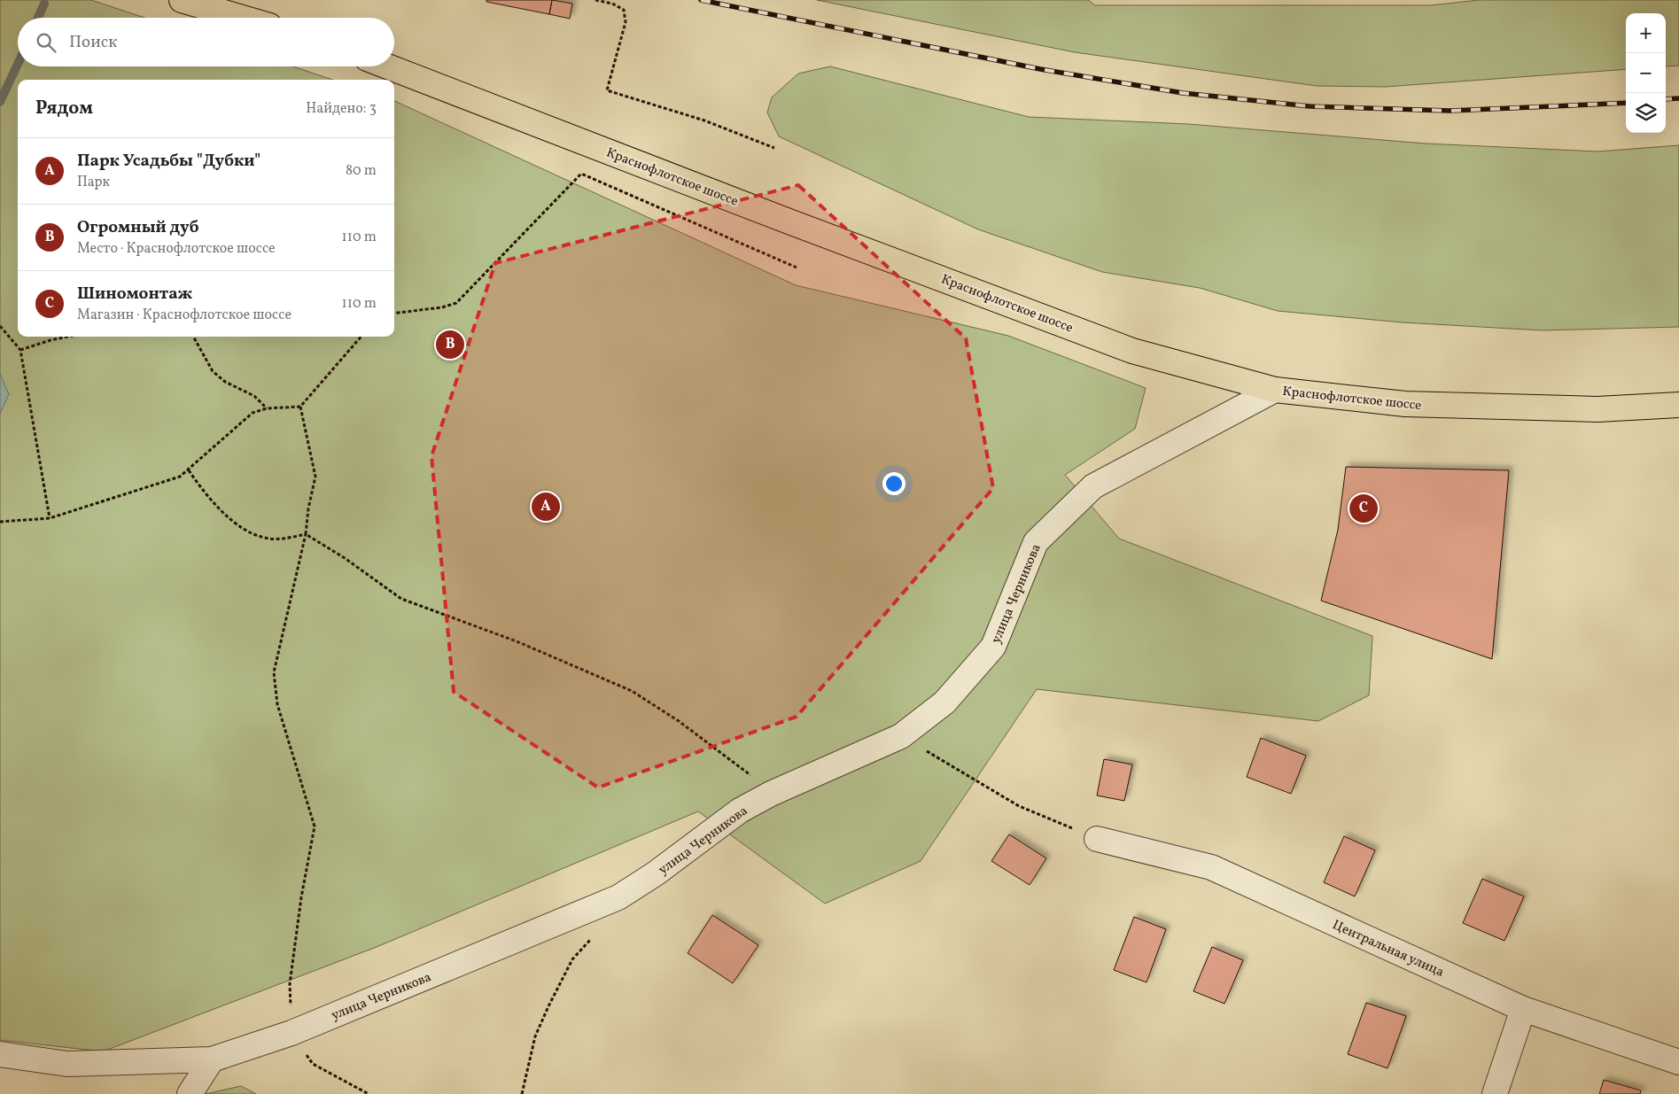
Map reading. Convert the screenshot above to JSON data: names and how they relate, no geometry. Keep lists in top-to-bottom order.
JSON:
{
  "streets": {
    "main road": ["Краснофлотское шоссе"],
    "street": ["улица Черникова", "Центральная улица"]
  },
  "crossings": [
    ["Краснофлотское шоссе", "улица Черникова"]
  ],
  "page": {
    "map_buttons": ["+", "−"],
    "search": "Поиск",
    "heading": ["Рядом", "Найдено: 3"],
    "list": [
      {
        "mark": "A",
        "name": "Парк Усадьбы \"Дубки\"",
        "note": "Парк",
        "value": "80 m"
      },
      {
        "mark": "B",
        "name": "Огромный дуб",
        "note": "Место · Краснофлотское шоссе",
        "value": "110 m"
      },
      {
        "mark": "C",
        "name": "Шиномонтаж",
        "note": "Магазин · Краснофлотское шоссе",
        "value": "110 m"
      }
    ],
    "pins": ["B", "A", "C"]
  }
}
